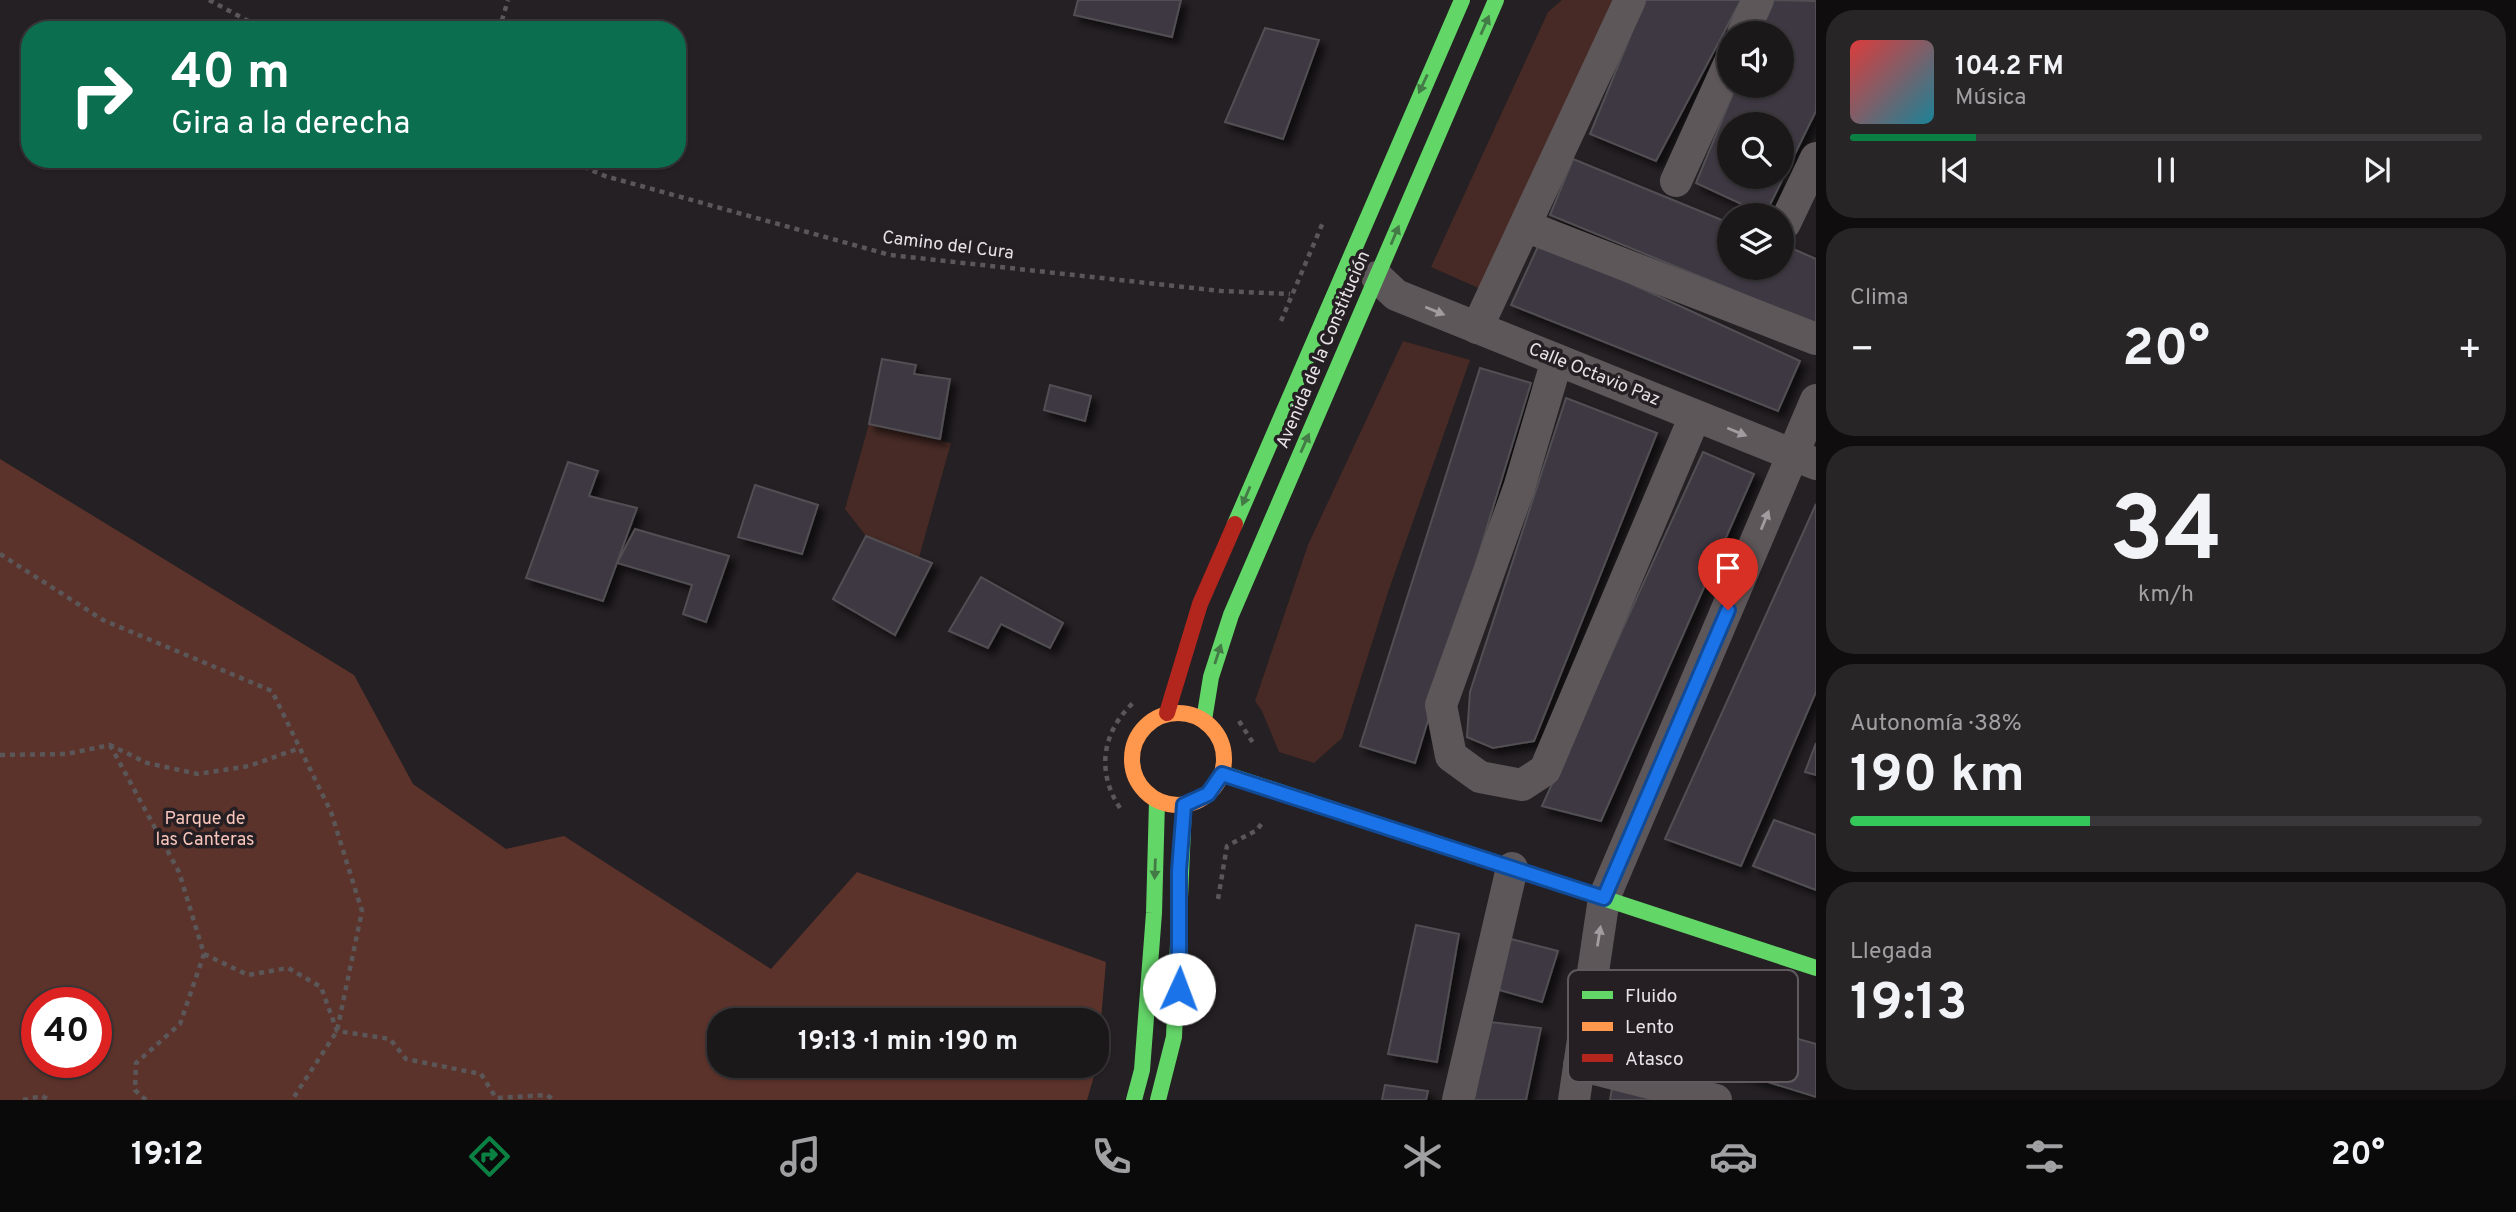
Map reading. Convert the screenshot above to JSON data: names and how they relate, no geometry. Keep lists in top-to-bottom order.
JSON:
{
  "streets": {
    "street": ["Avenida de la Constitución", "Calle Octavio Paz"],
    "path": ["Camino del Cura"]
  },
  "crossings": [
    ["Camino del Cura", "Avenida de la Constitución"],
    ["Avenida de la Constitución", "Calle Octavio Paz"]
  ],
  "parks": ["Parque de las Canteras"],
  "legend": ["Fluido", "Lento", "Atasco"],
  "page": {
    "turn": ["40 m", "Gira a la derecha"],
    "song": ["104.2 FM", "Música"],
    "tile": [
      "Clima",
      ["34", "km/h"],
      ["Autonomía · 38%", "190 km"],
      ["Llegada", "19:13"]
    ],
    "heat": ["−", "20°", "+"],
    "limit": "40",
    "trip": "19:13 · 1 min · 190 m",
    "tabs": ["19:12", "20°"]
  }
}
